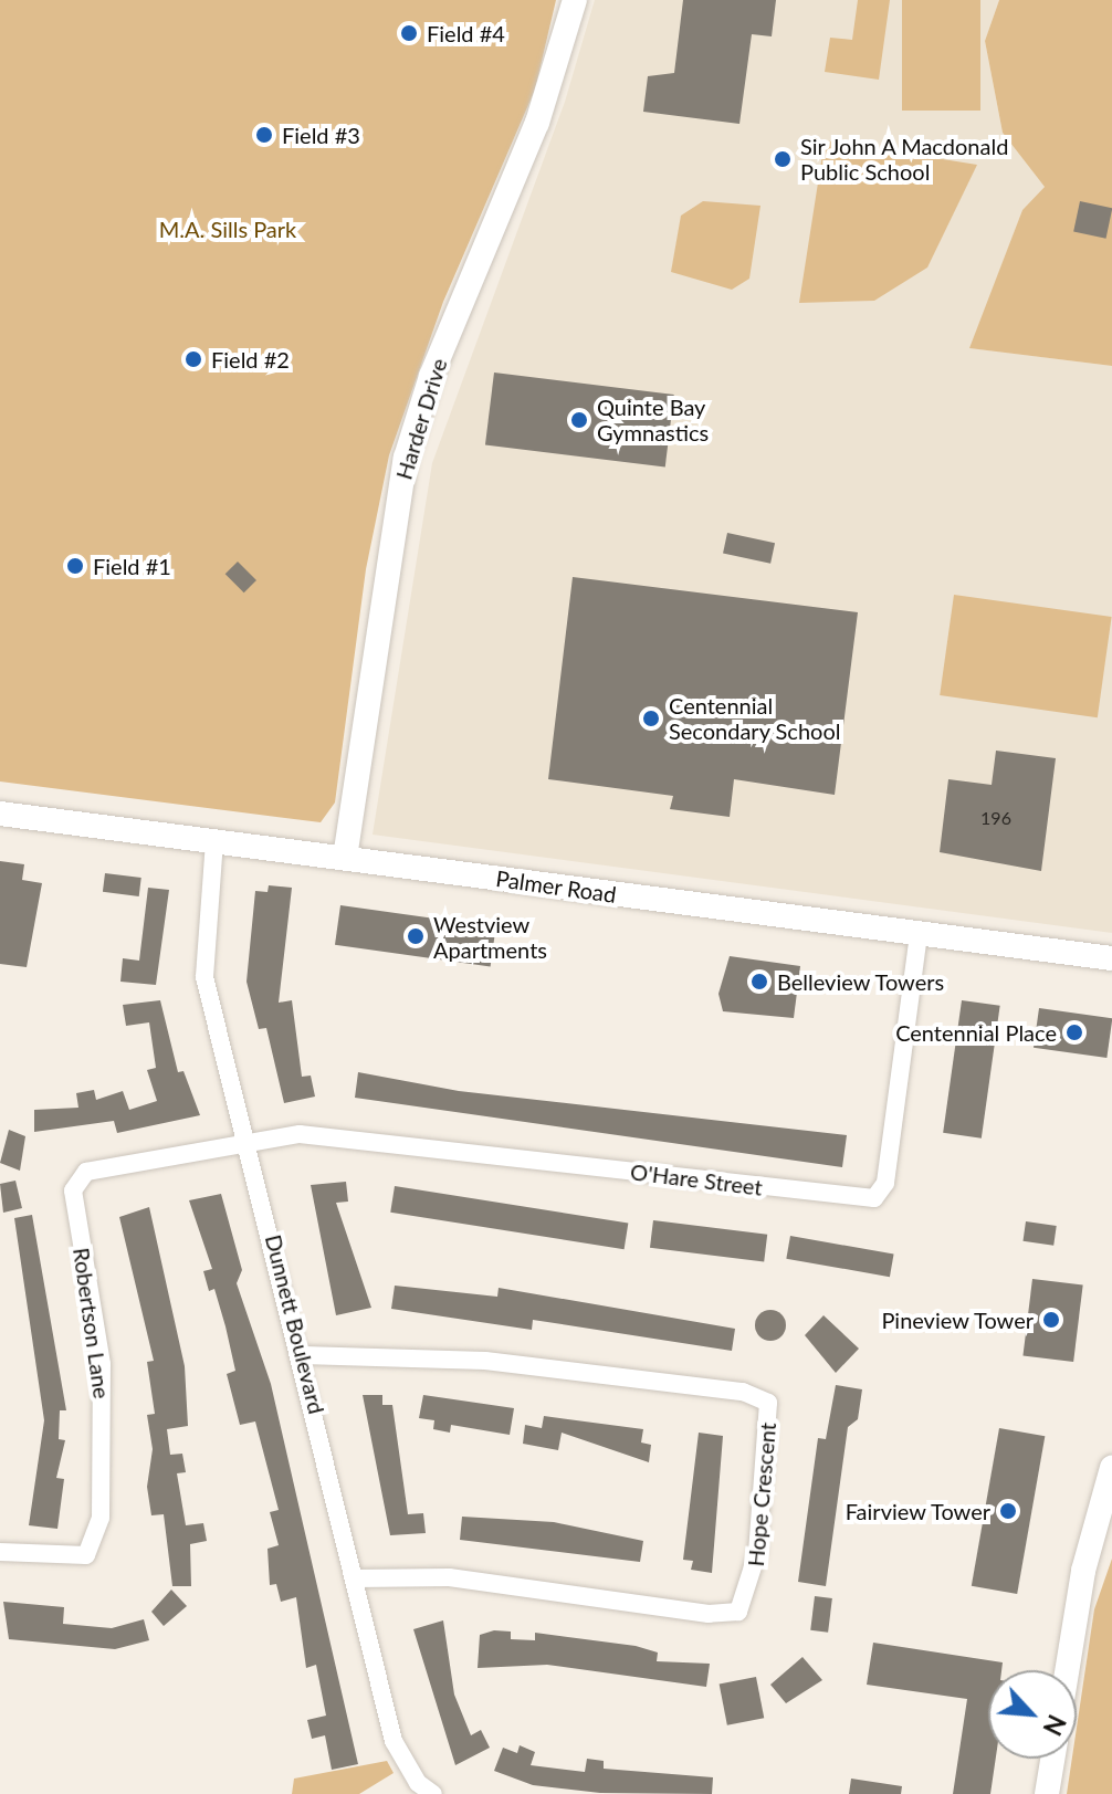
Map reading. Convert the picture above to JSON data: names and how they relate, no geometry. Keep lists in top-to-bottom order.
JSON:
{
  "streets": {
    "street": [
      "Harder Drive",
      "Palmer Road",
      "O'Hare Street",
      "Robertson Lane",
      "Dunnett Boulevard",
      "Hope Crescent"
    ]
  },
  "crossings": [
    ["Harder Drive", "Palmer Road"],
    ["Palmer Road", "O'Hare Street"],
    ["Palmer Road", "Dunnett Boulevard"],
    ["O'Hare Street", "Robertson Lane"],
    ["O'Hare Street", "Dunnett Boulevard"],
    ["Robertson Lane", "Dunnett Boulevard"],
    ["Dunnett Boulevard", "Hope Crescent"]
  ],
  "parks": ["M.A. Sills Park"],
  "places": [
    "Field #4",
    "Field #3",
    "Sir John A Macdonald Public School",
    "Field #2",
    "Quinte Bay Gymnastics",
    "Field #1",
    "Centennial Secondary School",
    "Westview Apartments",
    "Belleview Towers",
    "Centennial Place",
    "Pineview Tower",
    "Fairview Tower"
  ],
  "house_numbers": ["196"],
  "north": "bottom right"
}
